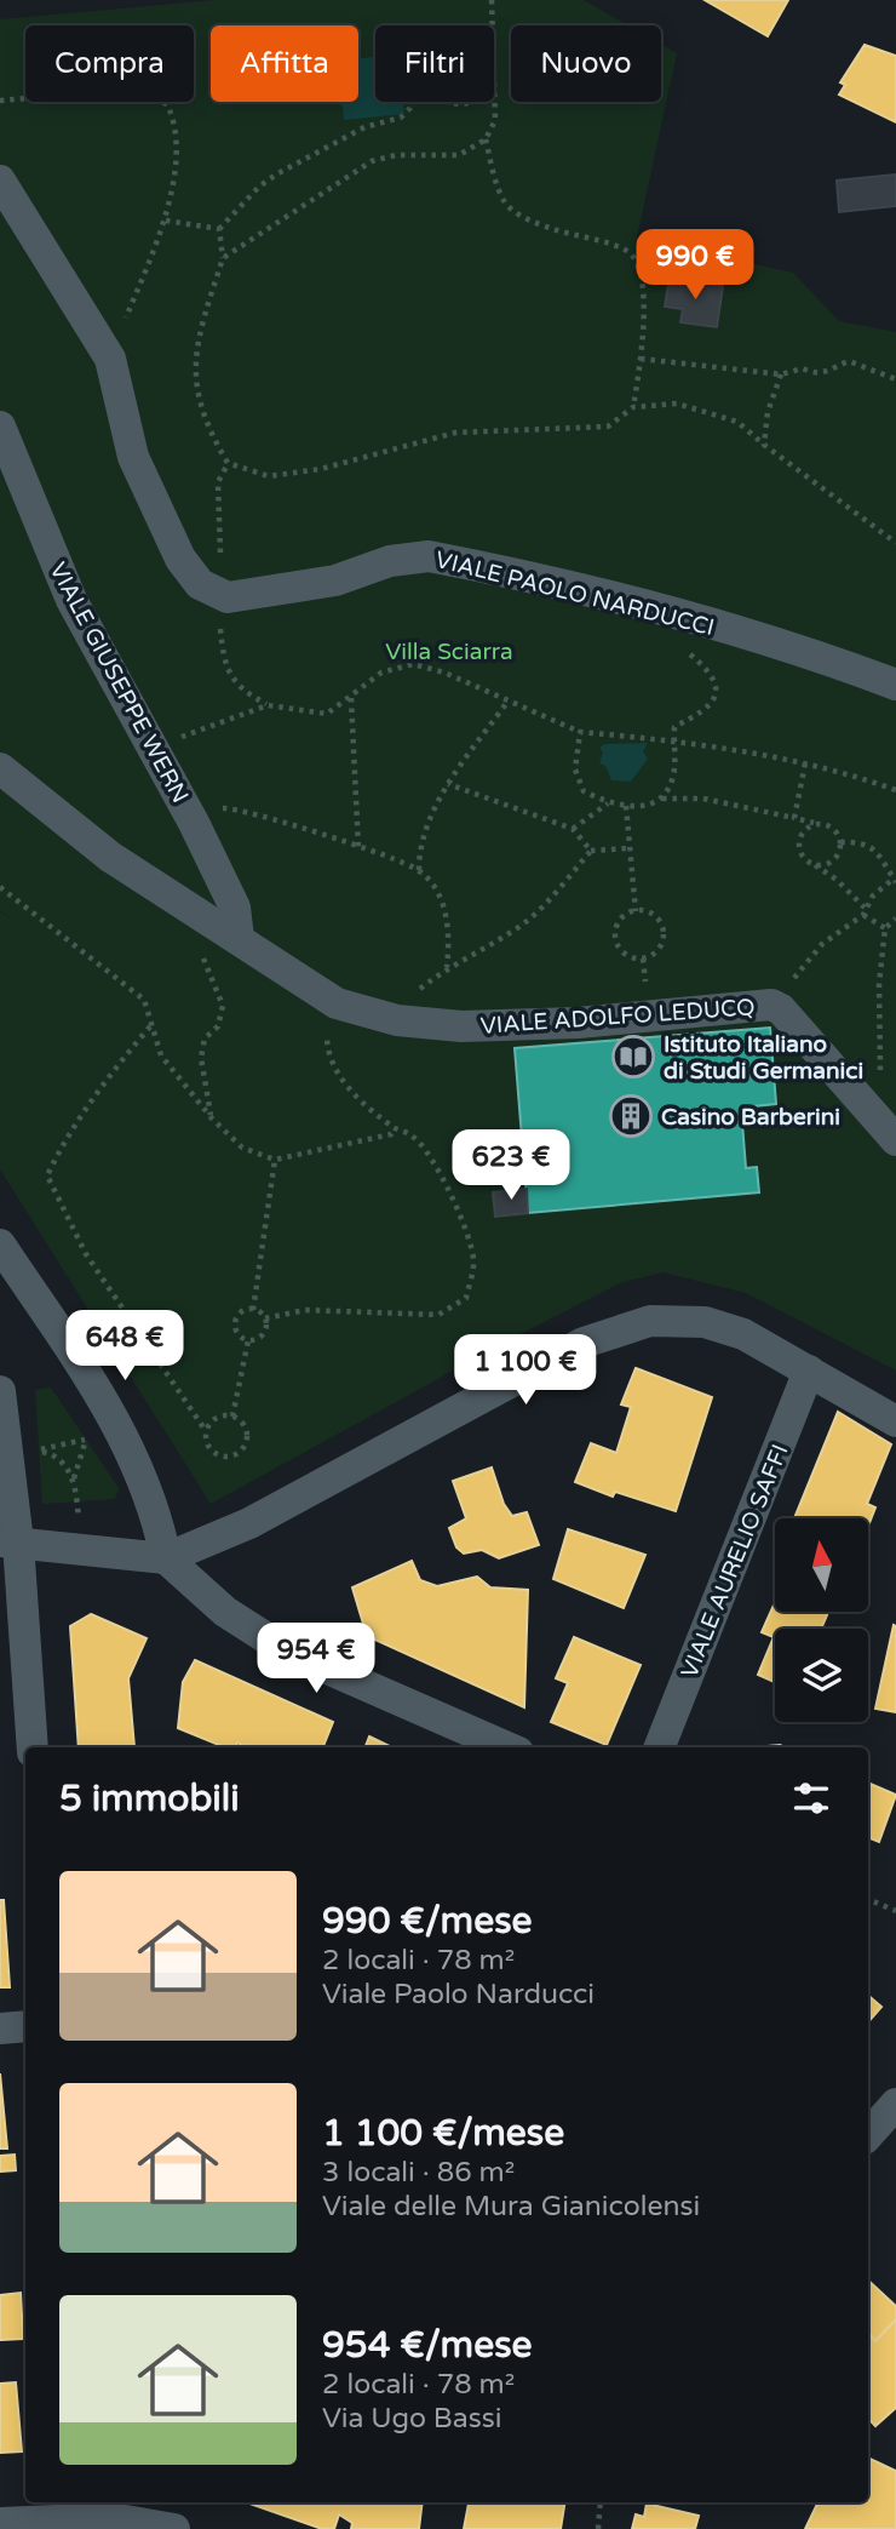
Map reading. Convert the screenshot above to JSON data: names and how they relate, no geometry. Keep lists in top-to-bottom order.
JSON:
{
  "streets": {
    "street": [
      "VIALE PAOLO NARDUCCI",
      "VIALE GIUSEPPE WERN",
      "VIALE ADOLFO LEDUCQ",
      "VIALE AURELIO SAFFI"
    ]
  },
  "crossings": [
    ["VIALE GIUSEPPE WERN", "VIALE ADOLFO LEDUCQ"]
  ],
  "parks": ["Villa Sciarra"],
  "places": {
    "library": ["Istituto Italiano di Studi Germanici"],
    "building": ["Casino Barberini"]
  },
  "north": "top",
  "page": {
    "chip": [
      "Compra",
      "Affitta",
      "Filtri",
      "Nuovo"
    ],
    "price": [
      "990 €",
      "623 €",
      "648 €",
      "1 100 €",
      "954 €"
    ],
    "heading": "5 immobili",
    "list": [
      {
        "name": "990 €/mese",
        "note": "2 locali · 78 m² · Viale Paolo Narducci"
      },
      {
        "name": "1 100 €/mese",
        "note": "3 locali · 86 m² · Viale delle Mura Gianicolensi"
      },
      {
        "name": "954 €/mese",
        "note": "2 locali · 78 m² · Via Ugo Bassi"
      }
    ]
  }
}
